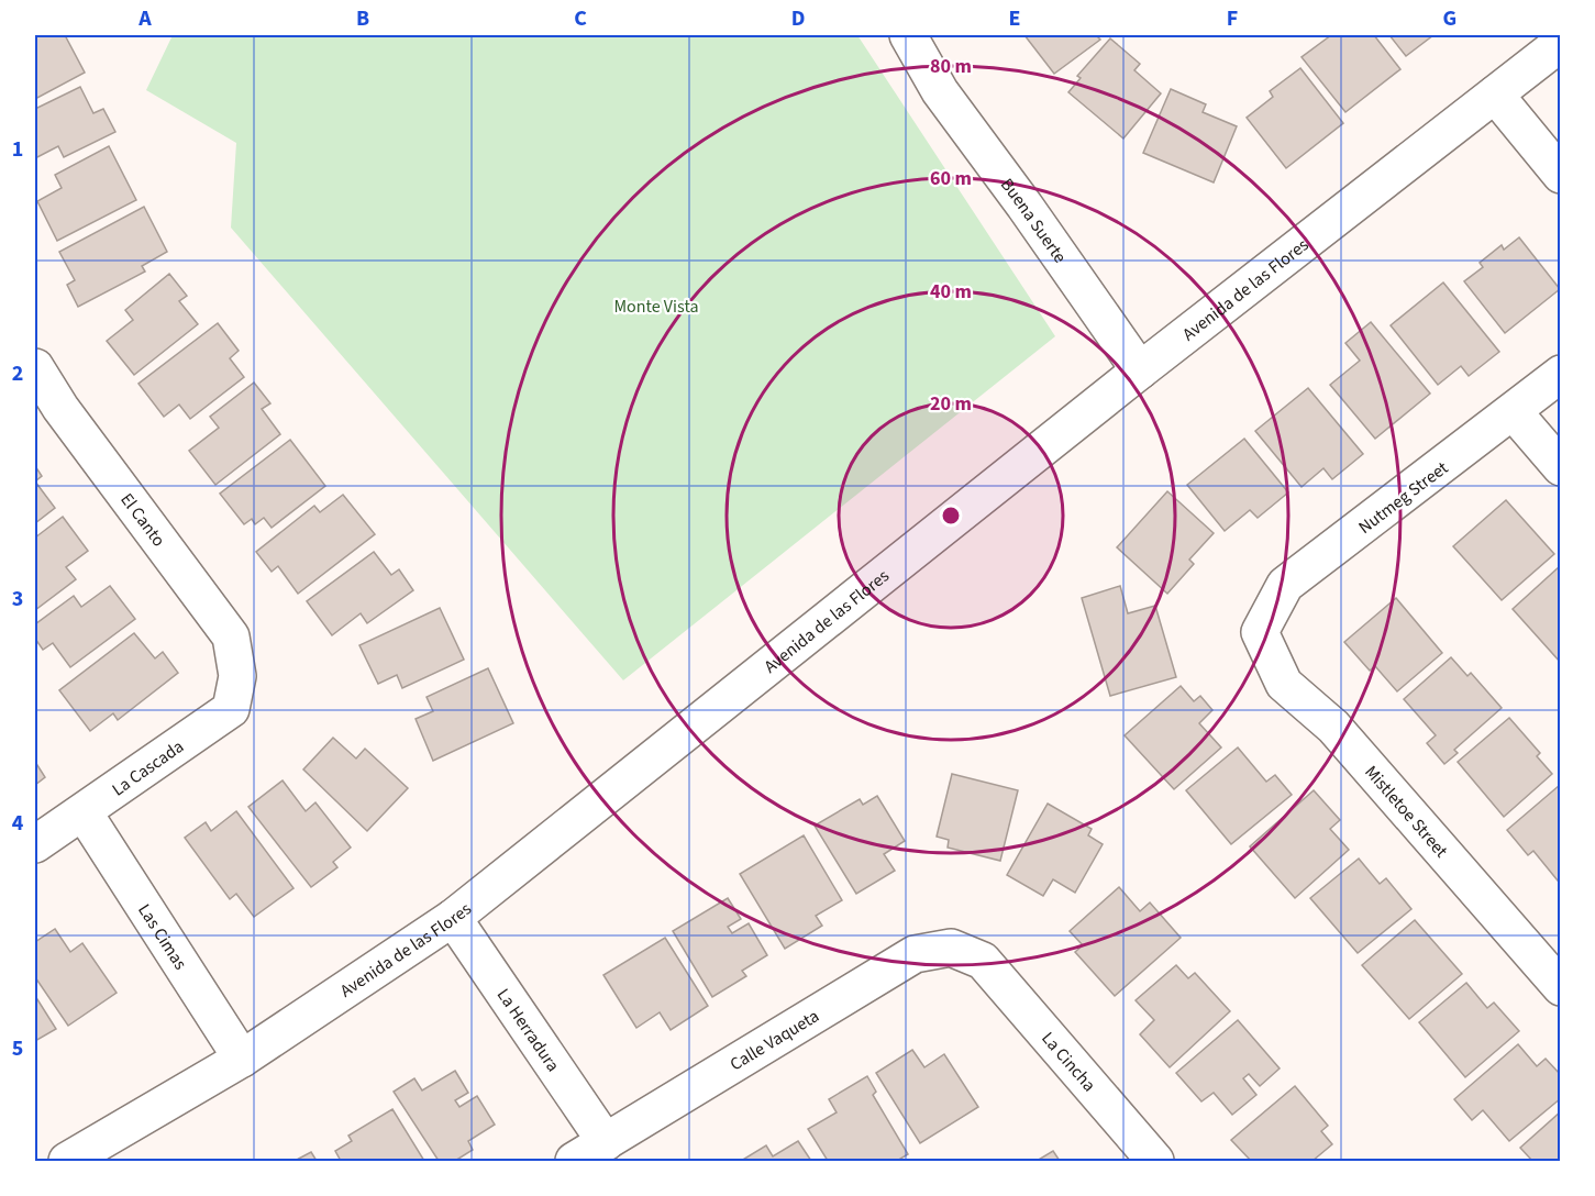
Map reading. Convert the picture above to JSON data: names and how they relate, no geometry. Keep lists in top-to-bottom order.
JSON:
{
  "streets": {
    "street": [
      "Buena Suerte",
      "Avenida de las Flores",
      "Nutmeg Street",
      "El Canto",
      "La Cascada",
      "Mistletoe Street",
      "Las Cimas",
      "La Herradura",
      "Calle Vaqueta",
      "La Cincha"
    ]
  },
  "crossings": [
    ["Buena Suerte", "Avenida de las Flores"],
    ["Avenida de las Flores", "Las Cimas"],
    ["Avenida de las Flores", "La Herradura"],
    ["Nutmeg Street", "Mistletoe Street"],
    ["El Canto", "La Cascada"],
    ["La Cascada", "Las Cimas"],
    ["La Herradura", "Calle Vaqueta"],
    ["Calle Vaqueta", "La Cincha"]
  ],
  "parks": ["Monte Vista"],
  "grid": {
    "columns": [
      "A",
      "B",
      "C",
      "D",
      "E",
      "F",
      "G"
    ],
    "rows": [
      "1",
      "2",
      "3",
      "4",
      "5"
    ]
  },
  "rings": [
    "80 m",
    "60 m",
    "40 m",
    "20 m"
  ]
}
